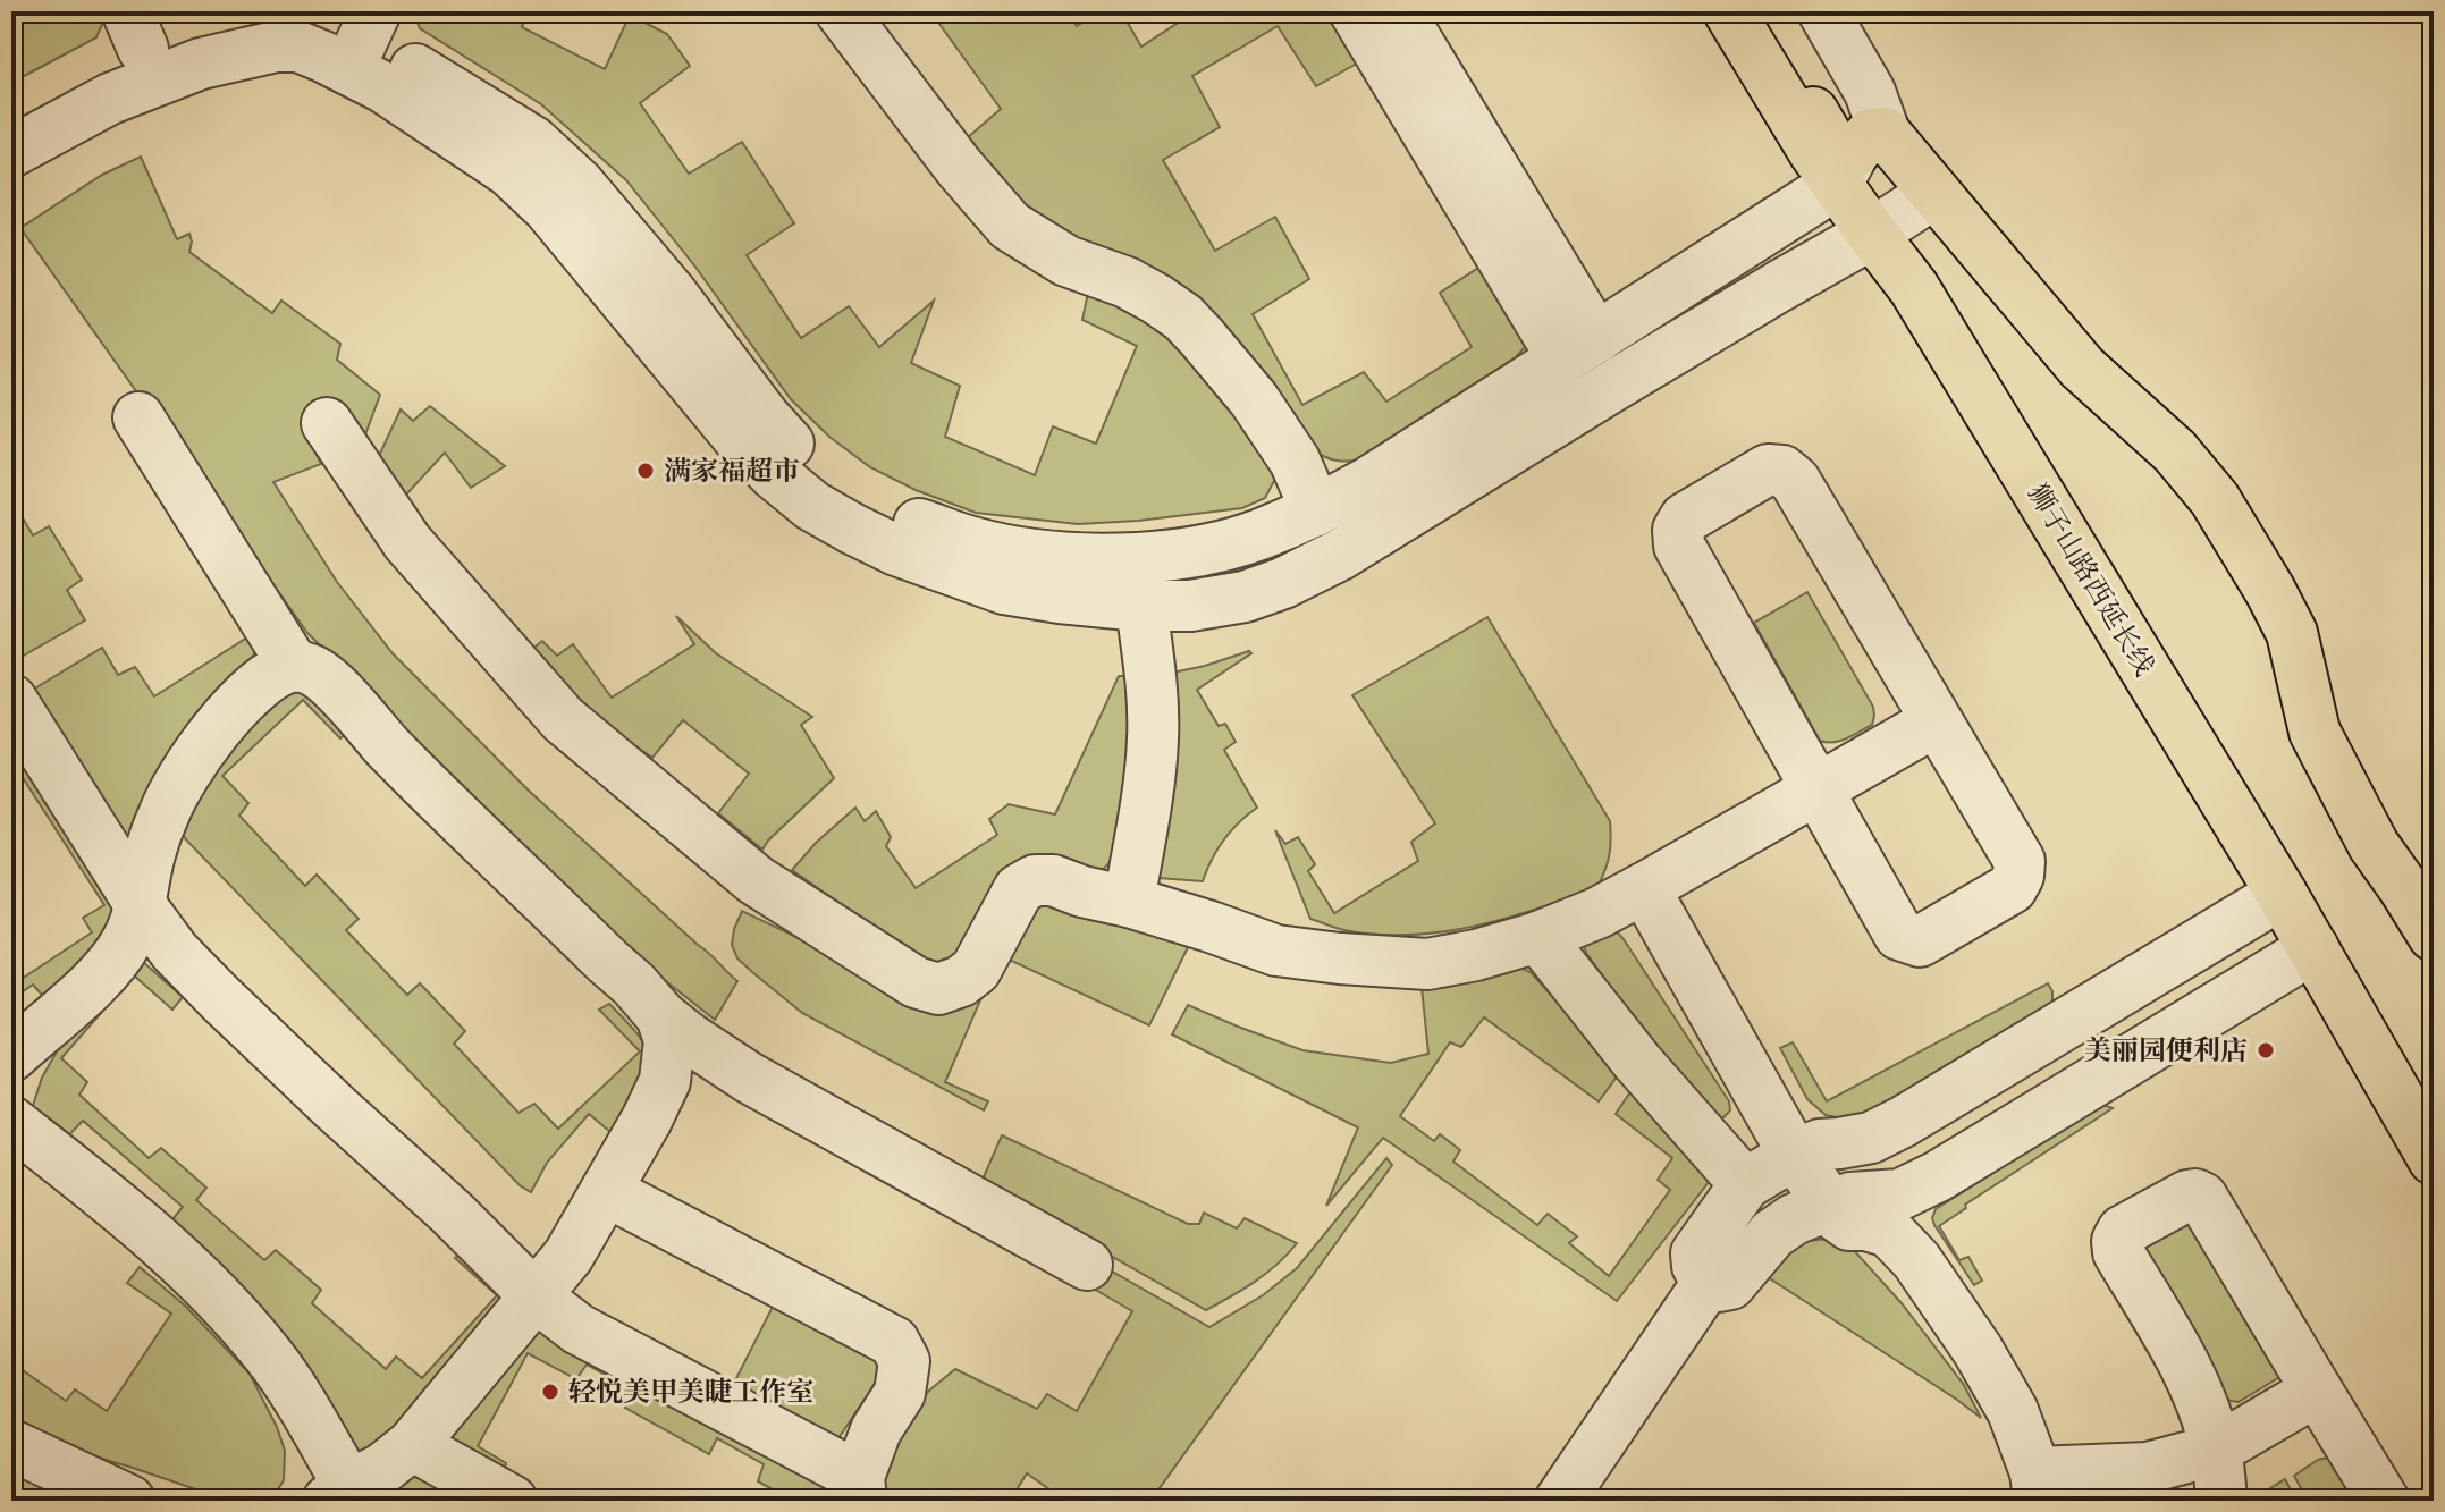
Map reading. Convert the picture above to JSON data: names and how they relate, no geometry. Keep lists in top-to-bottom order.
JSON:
{
  "streets": {
    "main road": ["狮子山路西延长线"]
  },
  "places": ["满家福超市", "美丽园便利店", "轻悦美甲美睫工作室"]
}
